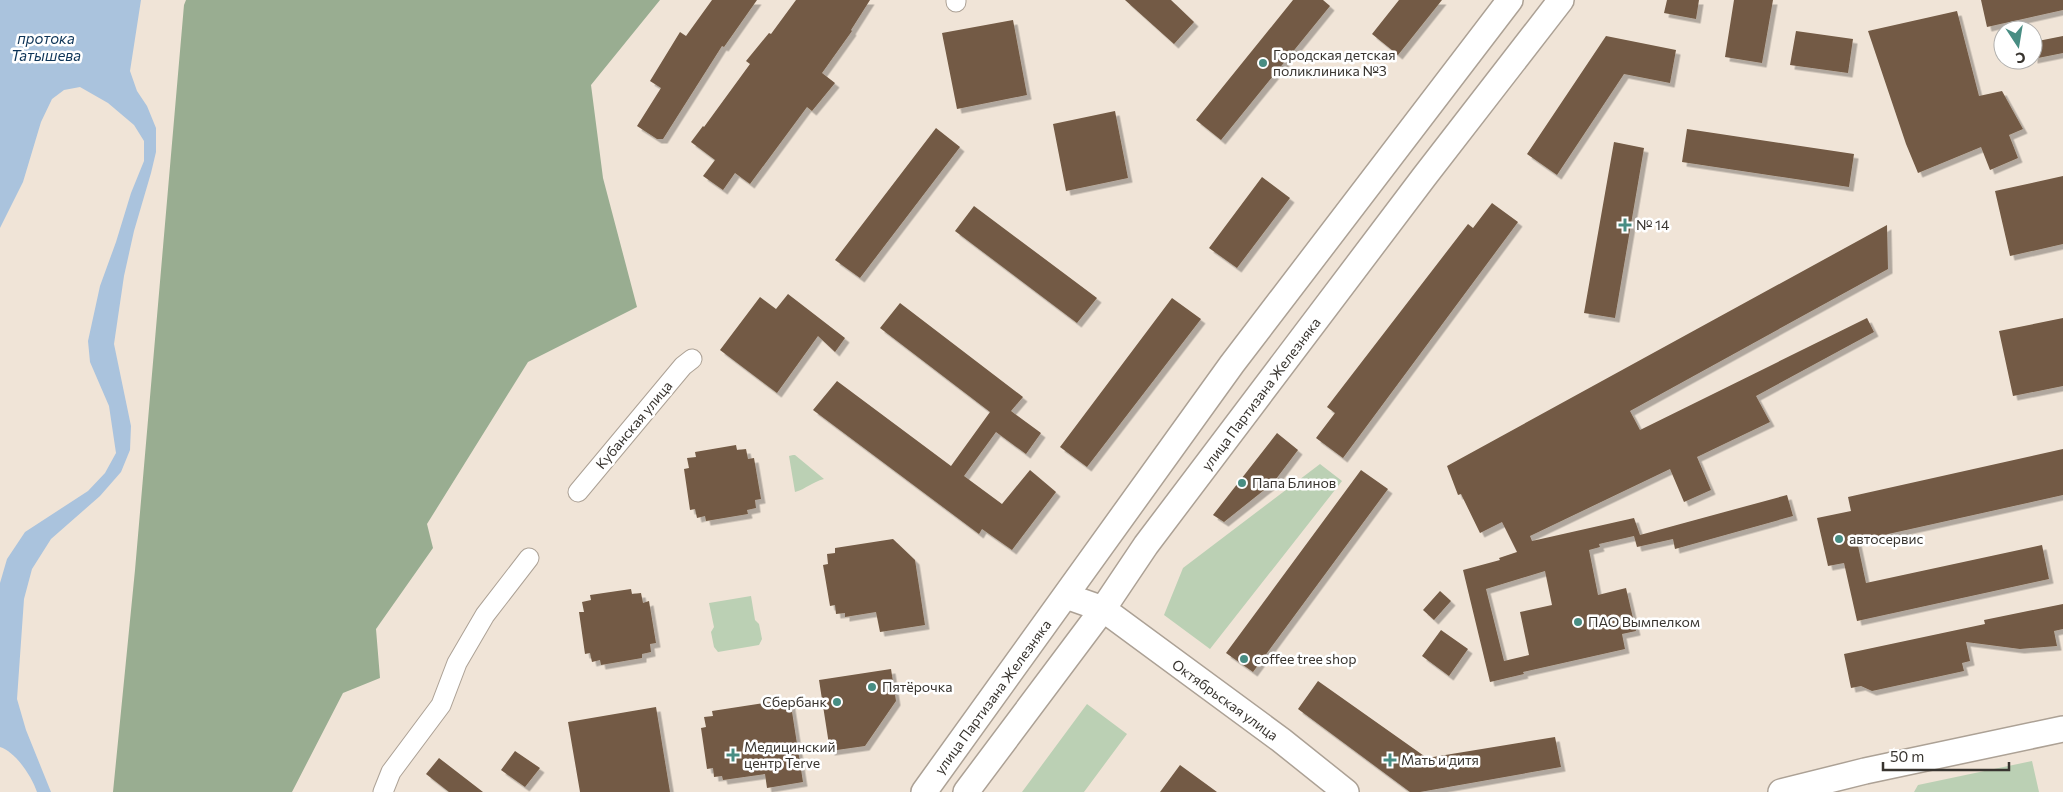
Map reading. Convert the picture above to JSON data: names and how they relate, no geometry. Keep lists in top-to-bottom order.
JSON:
{
  "streets": {
    "main road": ["улица Партизана Железняка", "Октябрьская улица"],
    "street": ["Кубанская улица"]
  },
  "crossings": [
    ["улица Партизана Железняка", "Октябрьская улица"]
  ],
  "water": ["протока Татышева"],
  "places": {
    "other": [
      "Городская детская поликлиника №3",
      "Папа Блинов",
      "автосервис",
      "ПАО Вымпелком",
      "coffee tree shop",
      "Пятёрочка",
      "Сбербанк"
    ],
    "health": ["№ 14", "Медицинский центр Terve", "Мать и дитя"]
  },
  "scale_bar": "50 m",
  "north": "bottom"
}
